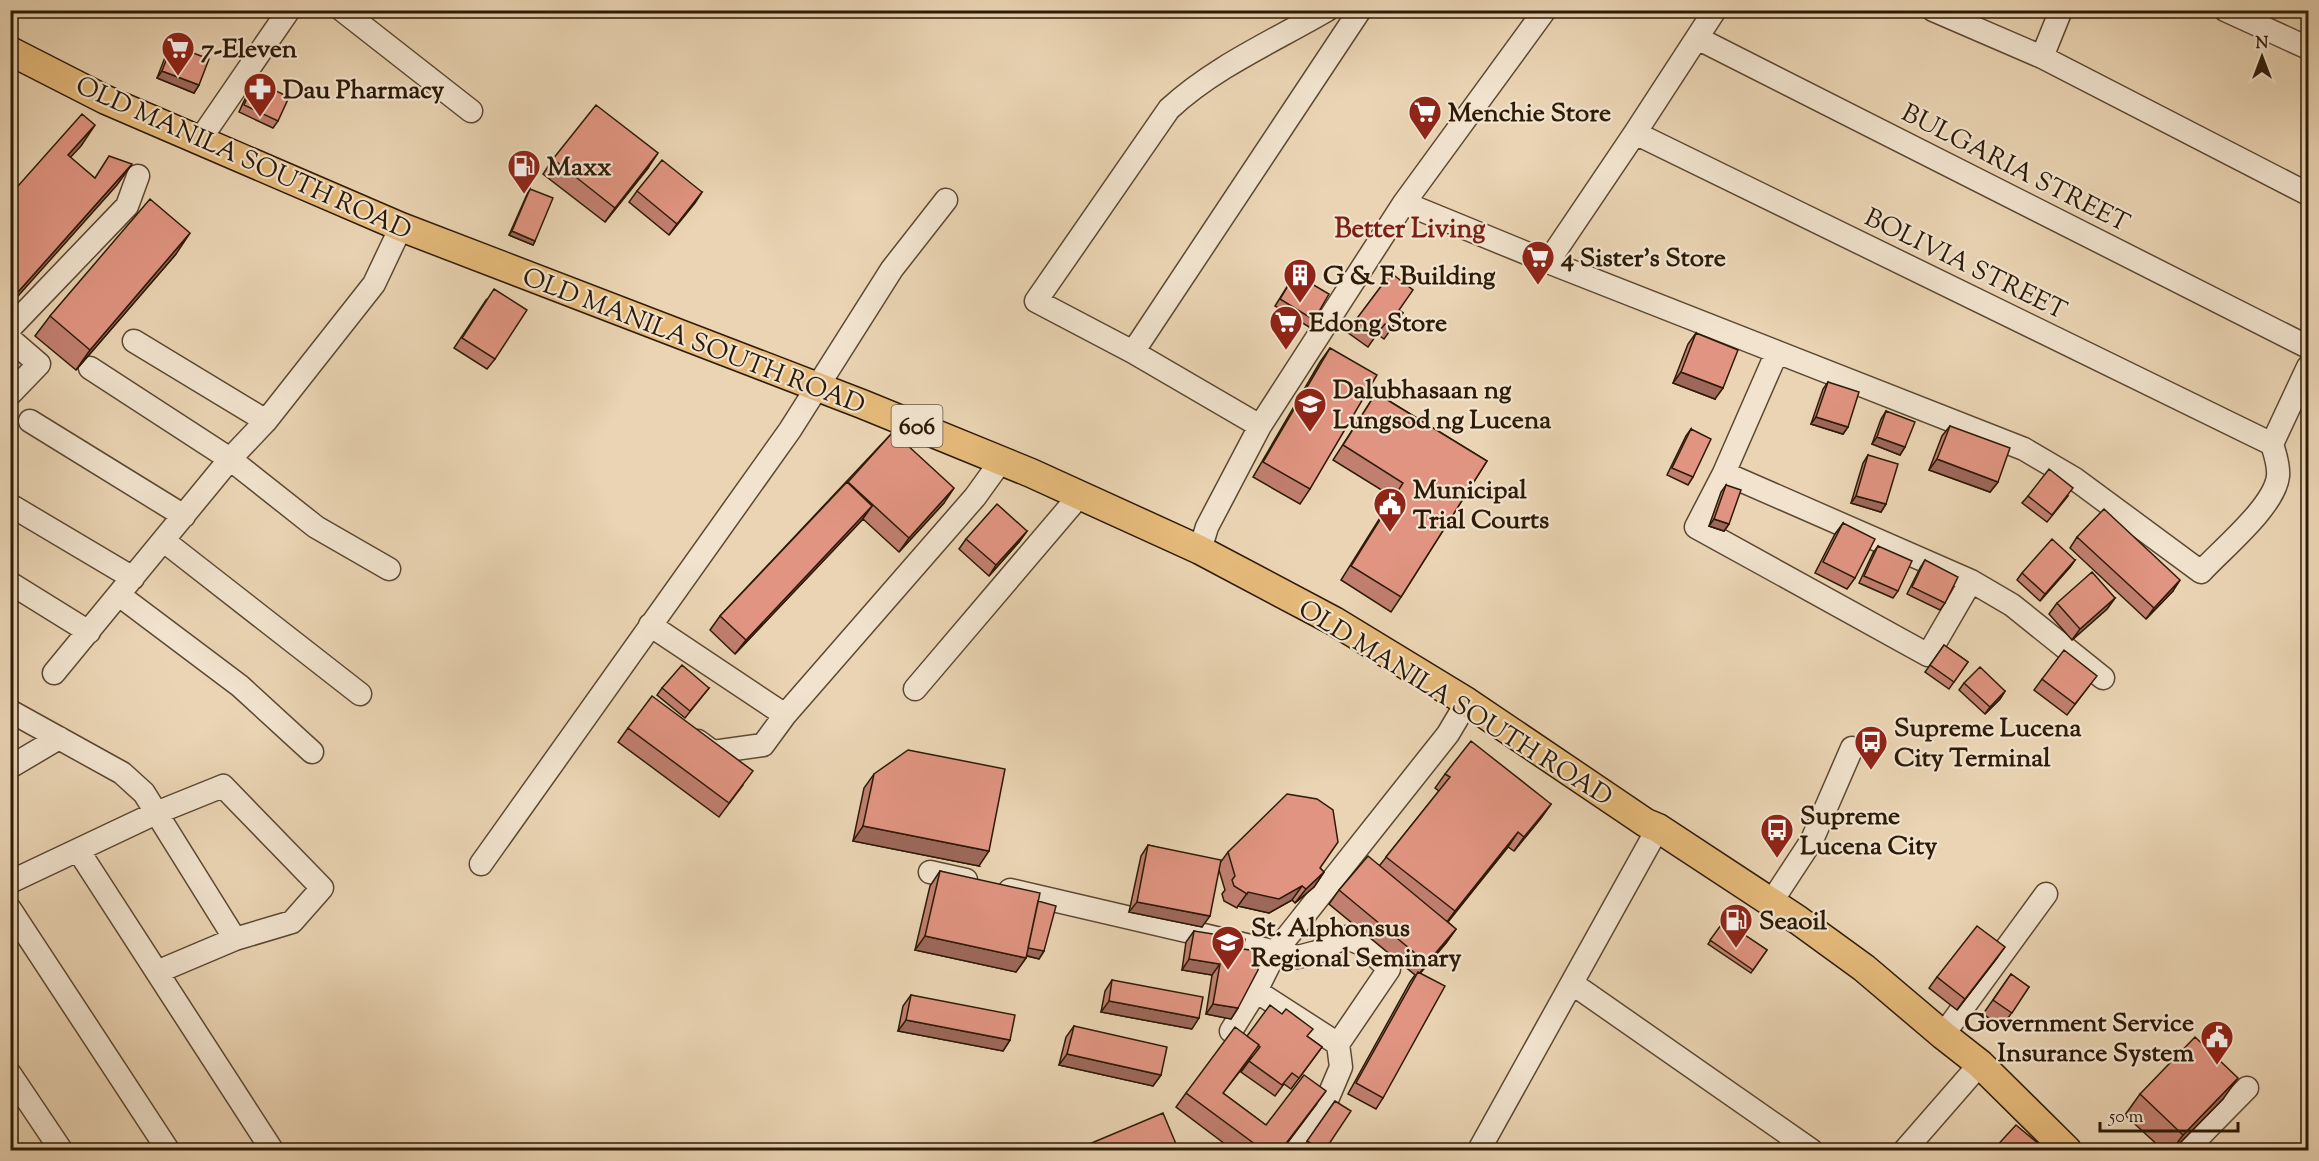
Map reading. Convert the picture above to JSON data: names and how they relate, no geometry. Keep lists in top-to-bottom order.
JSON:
{
  "streets": {
    "main road": ["OLD MANILA SOUTH ROAD", "606"],
    "street": ["BULGARIA STREET", "BOLIVIA STREET"]
  },
  "districts": ["Better Living"],
  "places": {
    "supermarket": [
      "7-Eleven",
      "Menchie Store",
      "4 Sister's Store",
      "Edong Store"
    ],
    "pharmacy": ["Dau Pharmacy"],
    "fuel station": ["Maxx", "Seaoil"],
    "building": ["G & F Building"],
    "school or university": ["Dalubhasaan ng Lungsod ng Lucena", "St. Alphonsus Regional Seminary"],
    "public building": ["Municipal Trial Courts", "Government Service Insurance System"],
    "bus stop": ["Supreme Lucena City Terminal", "Supreme Lucena City"]
  },
  "scale_bar": "50 m",
  "north": "top"
}
